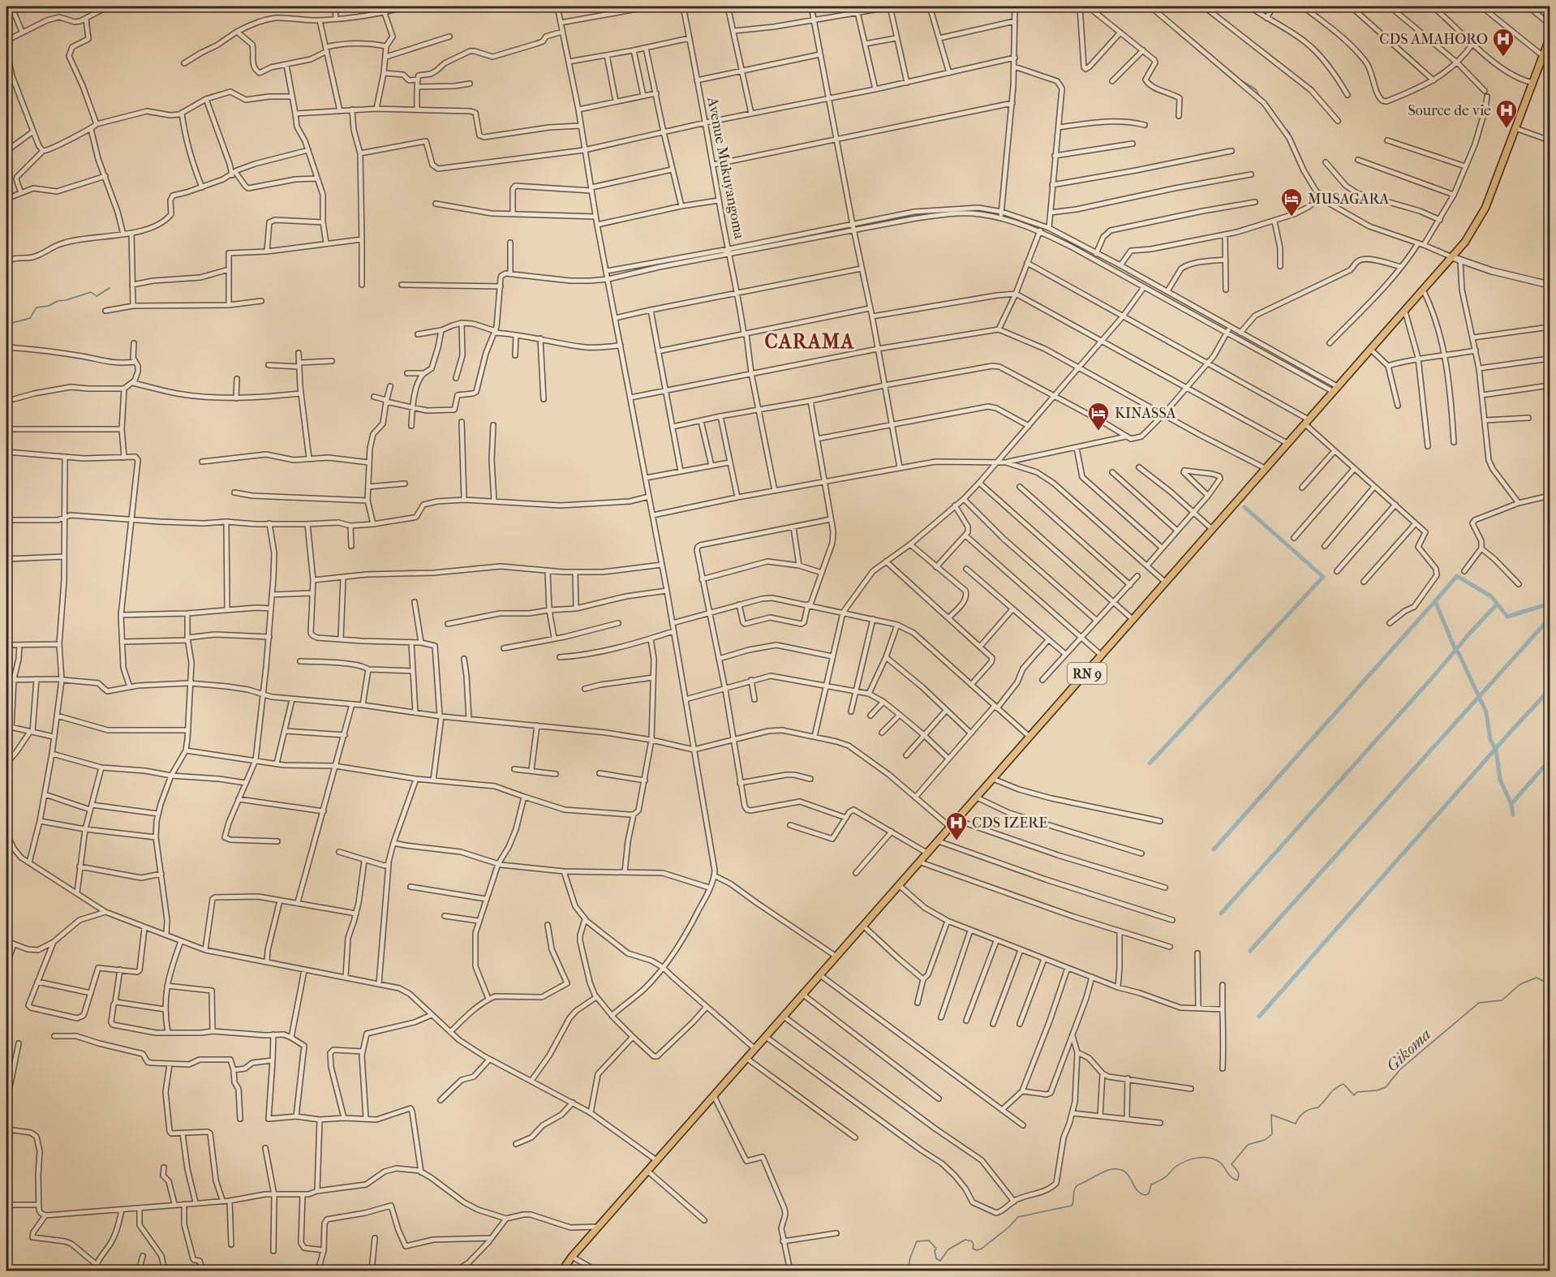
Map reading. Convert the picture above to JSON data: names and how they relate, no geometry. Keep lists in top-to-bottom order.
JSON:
{
  "streets": {
    "main road": ["RN 9"],
    "street": ["Avenue Mukuyangoma"]
  },
  "districts": ["CARAMA"],
  "water": ["Gikoma"],
  "places": {
    "hospital": ["CDS AMAHORO", "Source de vie", "CDS IZERE"],
    "hotel": ["MUSAGARA", "KINASSA"]
  }
}
